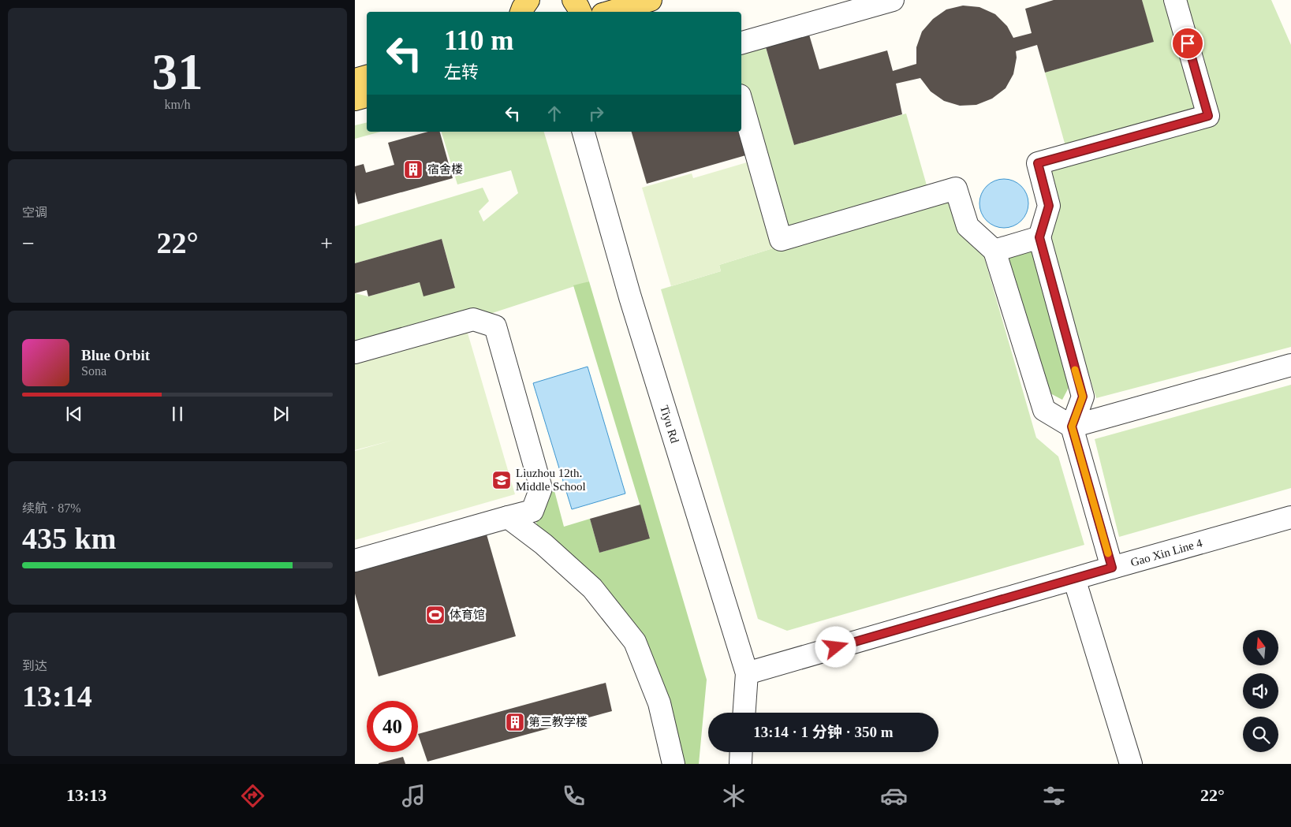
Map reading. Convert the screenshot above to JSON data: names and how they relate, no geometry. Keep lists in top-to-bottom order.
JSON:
{
  "streets": {
    "street": ["Tiyu Rd", "Gao Xin Line 4"]
  },
  "crossings": [
    ["Tiyu Rd", "Gao Xin Line 4"]
  ],
  "places": {
    "building": ["宿舍楼", "第三教学楼"],
    "school or university": ["Liuzhou 12th. Middle School"],
    "sports": ["体育馆"]
  },
  "north": "top",
  "page": {
    "tile": [
      ["31", "km/h"],
      "空调",
      ["续航 · 87%", "435 km"],
      ["到达", "13:14"]
    ],
    "turn": ["110 m", "左转"],
    "heat": ["−", "22°", "+"],
    "song": ["Blue Orbit", "Sona"],
    "limit": "40",
    "trip": "13:14 · 1 分钟 · 350 m",
    "tabs": ["13:13", "22°"]
  }
}
